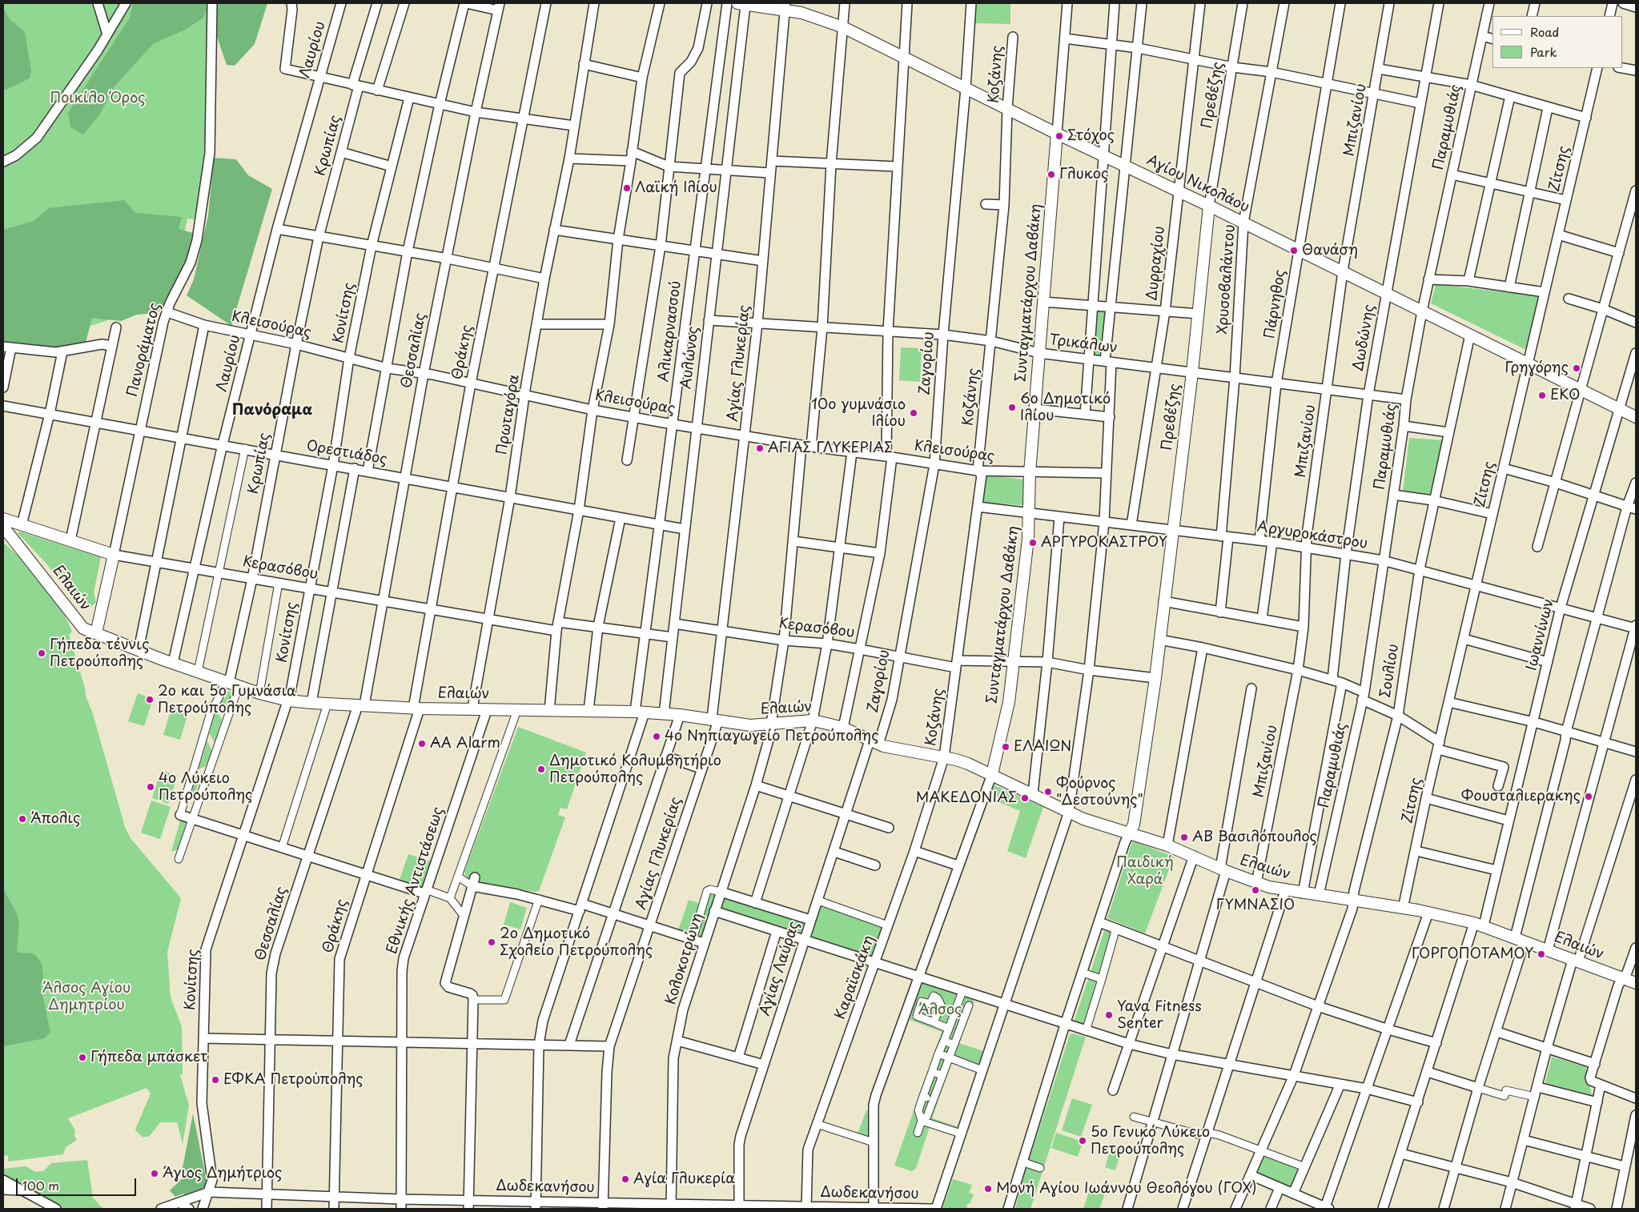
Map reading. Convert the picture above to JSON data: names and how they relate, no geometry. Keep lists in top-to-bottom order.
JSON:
{
  "streets": {
    "street": [
      "Λαυρίου",
      "Κοζάνης",
      "Πρεβέζης",
      "Μπιζανίου",
      "Παραμυθιάς",
      "Κρωπίας",
      "Ζίτσης",
      "Αγίου Νικολάου",
      "Δυρραχίου",
      "Χρυσοβαλάντου",
      "Συνταγματάρχου Δαβάκη",
      "Πάρνηθος",
      "Κονίτσης",
      "Κλεισούρας",
      "Αλικαρνασσού",
      "Δωδώνης",
      "Τρικάλων",
      "Πανοράματος",
      "Θεσσαλίας",
      "Θράκης",
      "Αυλώνος",
      "Αγίας Γλυκερίας",
      "Ζαγορίου",
      "Πρωταγόρα",
      "Ορεστιάδος",
      "Αργυροκάστρου",
      "Κερασόβου",
      "Ελαιών",
      "Ιωαννίνων",
      "Σουλίου",
      "Εθνικής Αντιστάσεως",
      "Κολοκοτρώνη",
      "Αγίας Λαύρας",
      "Καραϊσκάκη",
      "Δωδεκανήσου"
    ]
  },
  "crossings": [
    ["Λαυρίου", "Κλεισούρας"],
    ["Λαυρίου", "Ορεστιάδος"],
    ["Λαυρίου", "Κερασόβου"],
    ["Λαυρίου", "Ελαιών"],
    ["Κοζάνης", "Αγίου Νικολάου"],
    ["Κοζάνης", "Κλεισούρας"],
    ["Κοζάνης", "Τρικάλων"],
    ["Κοζάνης", "Αργυροκάστρου"],
    ["Κοζάνης", "Κερασόβου"],
    ["Κοζάνης", "Ελαιών"],
    ["Κοζάνης", "Καραϊσκάκη"],
    ["Πρεβέζης", "Αγίου Νικολάου"],
    ["Πρεβέζης", "Τρικάλων"],
    ["Πρεβέζης", "Αργυροκάστρου"],
    ["Πρεβέζης", "Κερασόβου"],
    ["Πρεβέζης", "Ελαιών"],
    ["Μπιζανίου", "Αγίου Νικολάου"],
    ["Μπιζανίου", "Τρικάλων"],
    ["Μπιζανίου", "Αργυροκάστρου"],
    ["Μπιζανίου", "Ελαιών"],
    ["Παραμυθιάς", "Αγίου Νικολάου"],
    ["Παραμυθιάς", "Τρικάλων"],
    ["Παραμυθιάς", "Αργυροκάστρου"],
    ["Παραμυθιάς", "Ελαιών"],
    ["Κρωπίας", "Κλεισούρας"],
    ["Κρωπίας", "Ορεστιάδος"],
    ["Κρωπίας", "Κερασόβου"],
    ["Κρωπίας", "Ελαιών"],
    ["Ζίτσης", "Αγίου Νικολάου"],
    ["Ζίτσης", "Αργυροκάστρου"],
    ["Ζίτσης", "Ελαιών"],
    ["Αγίου Νικολάου", "Δυρραχίου"],
    ["Αγίου Νικολάου", "Χρυσοβαλάντου"],
    ["Αγίου Νικολάου", "Συνταγματάρχου Δαβάκη"],
    ["Αγίου Νικολάου", "Πάρνηθος"],
    ["Αγίου Νικολάου", "Δωδώνης"],
    ["Αγίου Νικολάου", "Αυλώνος"],
    ["Αγίου Νικολάου", "Αγίας Γλυκερίας"],
    ["Αγίου Νικολάου", "Ζαγορίου"],
    ["Αγίου Νικολάου", "Ιωαννίνων"],
    ["Αγίου Νικολάου", "Σουλίου"],
    ["Δυρραχίου", "Τρικάλων"],
    ["Δυρραχίου", "Αργυροκάστρου"],
    ["Χρυσοβαλάντου", "Τρικάλων"],
    ["Χρυσοβαλάντου", "Αργυροκάστρου"],
    ["Συνταγματάρχου Δαβάκη", "Κλεισούρας"],
    ["Συνταγματάρχου Δαβάκη", "Τρικάλων"],
    ["Συνταγματάρχου Δαβάκη", "Αργυροκάστρου"],
    ["Συνταγματάρχου Δαβάκη", "Κερασόβου"],
    ["Συνταγματάρχου Δαβάκη", "Ελαιών"],
    ["Πάρνηθος", "Τρικάλων"],
    ["Πάρνηθος", "Αργυροκάστρου"],
    ["Κονίτσης", "Κλεισούρας"],
    ["Κονίτσης", "Ορεστιάδος"],
    ["Κονίτσης", "Κερασόβου"],
    ["Κονίτσης", "Ελαιών"],
    ["Κονίτσης", "Δωδεκανήσου"],
    ["Κλεισούρας", "Αλικαρνασσού"],
    ["Κλεισούρας", "Πανοράματος"],
    ["Κλεισούρας", "Θεσσαλίας"],
    ["Κλεισούρας", "Θράκης"],
    ["Κλεισούρας", "Αυλώνος"],
    ["Κλεισούρας", "Αγίας Γλυκερίας"],
    ["Κλεισούρας", "Ζαγορίου"],
    ["Κλεισούρας", "Πρωταγόρα"],
    ["Κλεισούρας", "Κολοκοτρώνη"],
    ["Αλικαρνασσού", "Ορεστιάδος"],
    ["Αλικαρνασσού", "Κερασόβου"],
    ["Αλικαρνασσού", "Ελαιών"],
    ["Αλικαρνασσού", "Δωδεκανήσου"],
    ["Δωδώνης", "Τρικάλων"],
    ["Δωδώνης", "Αργυροκάστρου"],
    ["Τρικάλων", "Αυλώνος"],
    ["Τρικάλων", "Αγίας Γλυκερίας"],
    ["Τρικάλων", "Ζαγορίου"],
    ["Πανοράματος", "Ορεστιάδος"],
    ["Πανοράματος", "Κερασόβου"],
    ["Πανοράματος", "Ελαιών"],
    ["Θεσσαλίας", "Ορεστιάδος"],
    ["Θεσσαλίας", "Κερασόβου"],
    ["Θεσσαλίας", "Ελαιών"],
    ["Θεσσαλίας", "Δωδεκανήσου"],
    ["Θράκης", "Ορεστιάδος"],
    ["Θράκης", "Κερασόβου"],
    ["Θράκης", "Ελαιών"],
    ["Θράκης", "Δωδεκανήσου"],
    ["Αυλώνος", "Ορεστιάδος"],
    ["Αυλώνος", "Κερασόβου"],
    ["Αυλώνος", "Ελαιών"],
    ["Αγίας Γλυκερίας", "Κερασόβου"],
    ["Αγίας Γλυκερίας", "Ελαιών"],
    ["Αγίας Γλυκερίας", "Δωδεκανήσου"],
    ["Ζαγορίου", "Κερασόβου"],
    ["Ζαγορίου", "Ελαιών"],
    ["Ζαγορίου", "Αγίας Λαύρας"],
    ["Πρωταγόρα", "Ορεστιάδος"],
    ["Πρωταγόρα", "Κερασόβου"],
    ["Πρωταγόρα", "Ελαιών"],
    ["Αργυροκάστρου", "Ιωαννίνων"],
    ["Αργυροκάστρου", "Σουλίου"],
    ["Κερασόβου", "Κολοκοτρώνη"],
    ["Ελαιών", "Ιωαννίνων"],
    ["Ελαιών", "Σουλίου"],
    ["Ελαιών", "Εθνικής Αντιστάσεως"],
    ["Ελαιών", "Κολοκοτρώνη"],
    ["Ελαιών", "Αγίας Λαύρας"],
    ["Ελαιών", "Καραϊσκάκη"],
    ["Εθνικής Αντιστάσεως", "Δωδεκανήσου"],
    ["Κολοκοτρώνη", "Δωδεκανήσου"],
    ["Αγίας Λαύρας", "Δωδεκανήσου"],
    ["Καραϊσκάκη", "Δωδεκανήσου"]
  ],
  "districts": ["Πανόραμα"],
  "parks": [
    "Ποικίλο Όρος",
    "Παιδική Χαρά",
    "Άλσος Αγίου Δημητρίου",
    "Άλσος"
  ],
  "places": [
    "Στόχος",
    "Γλυκος",
    "Λαϊκή Ιλίου",
    "Θανάση",
    "Γρηγόρης",
    "EKO",
    "6ο Δημοτικό Ιλίου",
    "10ο γυμνάσιο Ιλίου",
    "ΑΓΙΑΣ ΓΛΥΚΕΡΙΑΣ",
    "ΑΡΓΥΡΟΚΑΣΤΡΟΥ",
    "Γήπεδα τέννις Πετρούπολης",
    "2ο και 5ο Γυμνάσια Πετρούπολης",
    "4ο Νηπιαγωγείο Πετρούπολης",
    "AA Alarm",
    "ΕΛΑΙΏΝ",
    "Δημοτικό Κολυμβητήριο Πετρούπολης",
    "4ο Λύκειο Πετρούπολης",
    "Φούρνος \"Δεστούνης\"",
    "Φουσταλιερακης",
    "ΜΑΚΕΔΟΝΙΑΣ",
    "Άπολις",
    "ΑΒ Βασιλόπουλος",
    "ΓΥΜΝΑΣΙΟ",
    "2ο Δημοτικό Σχολείο Πετρούπολης",
    "ΓΟΡΓΟΠΟΤΑΜΟΥ",
    "Yava Fitness Senter",
    "Γήπεδα μπάσκετ",
    "ΕΦΚΑ Πετροὑπολης",
    "5ο Γενικό Λύκειο Πετρούπολης",
    "Άγιος Δημήτριος",
    "Αγία Γλυκερία",
    "Μονή Αγίου Ιωάννου Θεολόγου (ΓΟΧ)"
  ],
  "legend": ["Road", "Park"],
  "scale_bar": "100 m"
}
